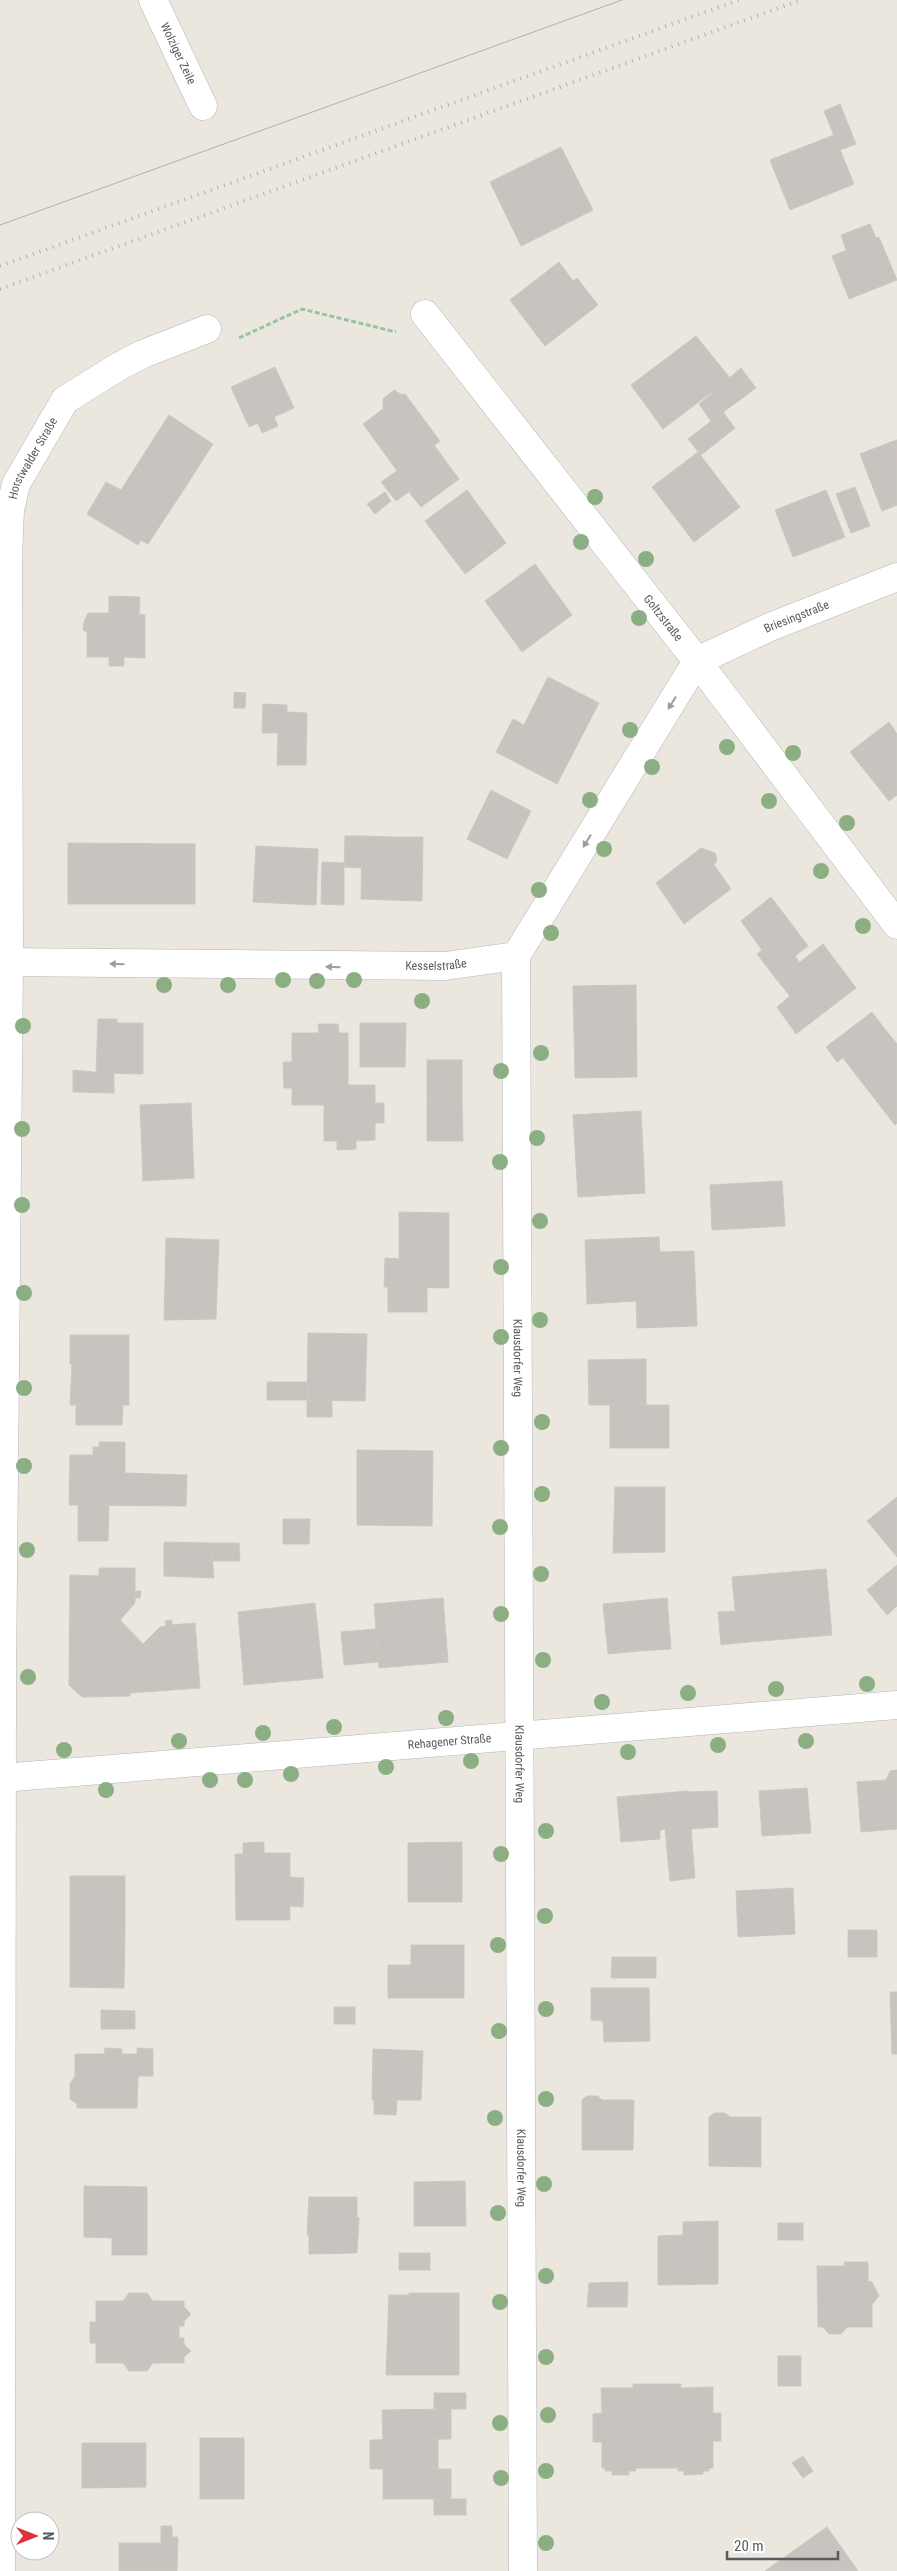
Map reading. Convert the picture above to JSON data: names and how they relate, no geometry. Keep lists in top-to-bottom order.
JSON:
{
  "streets": {
    "street": [
      "Wolziger Zeile",
      "Horstwalder Straße",
      "Briesingstraße",
      "Goltzstraße",
      "Kesselstraße",
      "Klausdorfer Weg",
      "Rehagener Straße"
    ]
  },
  "crossings": [
    ["Horstwalder Straße", "Kesselstraße"],
    ["Horstwalder Straße", "Rehagener Straße"],
    ["Briesingstraße", "Goltzstraße"],
    ["Kesselstraße", "Klausdorfer Weg"],
    ["Klausdorfer Weg", "Rehagener Straße"]
  ],
  "one_way": ["Kesselstraße"],
  "scale_bar": "20 m",
  "north": "right"
}
